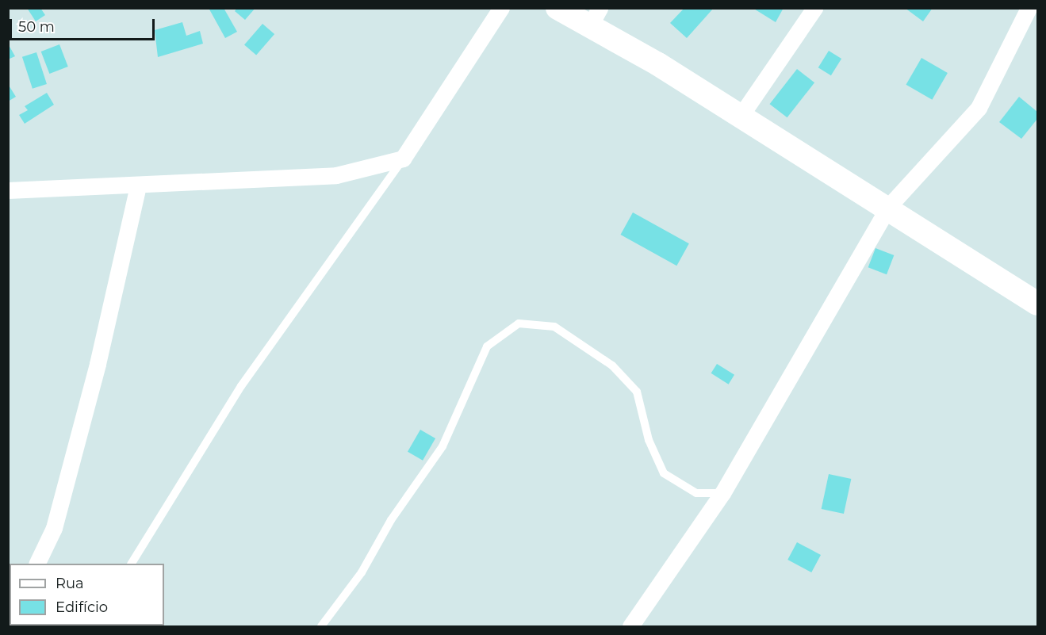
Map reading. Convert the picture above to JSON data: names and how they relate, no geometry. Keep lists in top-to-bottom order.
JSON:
{
  "legend": ["Rua", "Edifício"],
  "scale_bar": "50 m"
}
